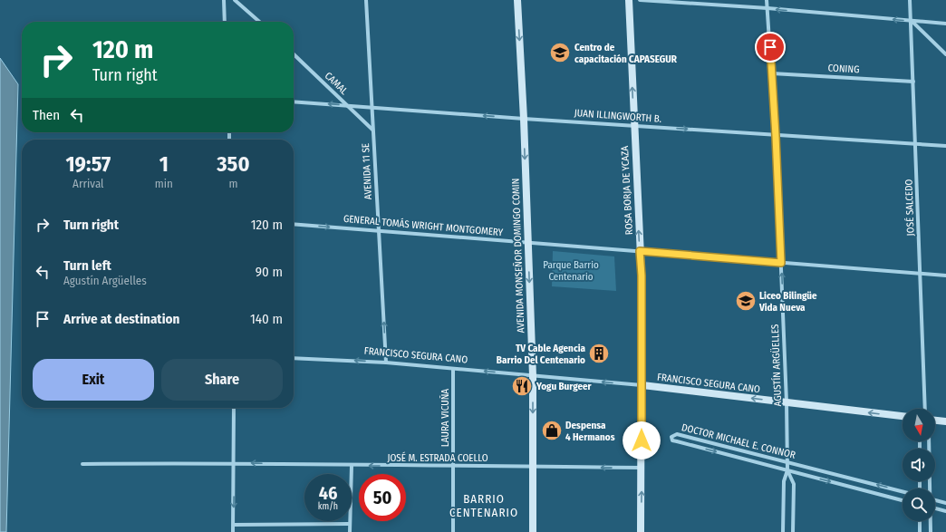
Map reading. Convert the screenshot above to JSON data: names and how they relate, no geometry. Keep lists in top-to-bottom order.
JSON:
{
  "streets": {
    "main road": ["ROSA BORJA DE YCAZA", "AVENIDA MONSEÑOR DOMINGO COMIN", "FRANCISCO SEGURA CANO"],
    "street": [
      "CONING",
      "CAMAL",
      "JUAN ILLINGWORTH B.",
      "AVENIDA 11 SE",
      "JOSÉ SALCEDO",
      "GENERAL TOMÁS WRIGHT MONTGOMERY",
      "AGUSTÍN ARGÜELLES",
      "LAURA VICUÑA",
      "DOCTOR MICHAEL E. CONNOR",
      "JOSÉ M. ESTRADA COELLO"
    ]
  },
  "crossings": [
    ["CONING", "JOSÉ SALCEDO"],
    ["CONING", "AGUSTÍN ARGÜELLES"],
    ["CAMAL", "JUAN ILLINGWORTH B."],
    ["CAMAL", "AVENIDA 11 SE"],
    ["JUAN ILLINGWORTH B.", "AVENIDA 11 SE"],
    ["JUAN ILLINGWORTH B.", "ROSA BORJA DE YCAZA"],
    ["JUAN ILLINGWORTH B.", "JOSÉ SALCEDO"],
    ["JUAN ILLINGWORTH B.", "AVENIDA MONSEÑOR DOMINGO COMIN"],
    ["JUAN ILLINGWORTH B.", "AGUSTÍN ARGÜELLES"],
    ["AVENIDA 11 SE", "GENERAL TOMÁS WRIGHT MONTGOMERY"],
    ["AVENIDA 11 SE", "FRANCISCO SEGURA CANO"],
    ["ROSA BORJA DE YCAZA", "GENERAL TOMÁS WRIGHT MONTGOMERY"],
    ["ROSA BORJA DE YCAZA", "FRANCISCO SEGURA CANO"],
    ["ROSA BORJA DE YCAZA", "JOSÉ M. ESTRADA COELLO"],
    ["JOSÉ SALCEDO", "GENERAL TOMÁS WRIGHT MONTGOMERY"],
    ["GENERAL TOMÁS WRIGHT MONTGOMERY", "AVENIDA MONSEÑOR DOMINGO COMIN"],
    ["GENERAL TOMÁS WRIGHT MONTGOMERY", "AGUSTÍN ARGÜELLES"],
    ["AVENIDA MONSEÑOR DOMINGO COMIN", "FRANCISCO SEGURA CANO"],
    ["AVENIDA MONSEÑOR DOMINGO COMIN", "JOSÉ M. ESTRADA COELLO"],
    ["FRANCISCO SEGURA CANO", "AGUSTÍN ARGÜELLES"],
    ["FRANCISCO SEGURA CANO", "LAURA VICUÑA"],
    ["AGUSTÍN ARGÜELLES", "DOCTOR MICHAEL E. CONNOR"],
    ["LAURA VICUÑA", "JOSÉ M. ESTRADA COELLO"]
  ],
  "one_way": [
    "AVENIDA 11 SE",
    "ROSA BORJA DE YCAZA",
    "AVENIDA MONSEÑOR DOMINGO COMIN",
    "FRANCISCO SEGURA CANO",
    "JOSÉ M. ESTRADA COELLO"
  ],
  "districts": ["BARRIO CENTENARIO"],
  "parks": ["Parque Barrio Centenario"],
  "places": {
    "school or university": ["Centro de capacitación CAPASEGUR", "Liceo Bilingüe Vida Nueva"],
    "building": ["TV Cable Agencia Barrio Del Centenario"],
    "restaurant": ["Yogu Burgeer"],
    "shop": ["Despensa 4 Hermanos"]
  },
  "north": "bottom",
  "page": {
    "turn": ["120 m", "Turn right"],
    "then": "Then",
    "eta": [
      "19:57",
      "Arrival",
      "1",
      "min",
      "350",
      "m"
    ],
    "list": [
      {
        "name": "Turn right",
        "value": "120 m"
      },
      {
        "name": "Turn left",
        "note": "Agustín Argüelles",
        "value": "90 m"
      },
      {
        "name": "Arrive at destination",
        "value": "140 m"
      }
    ],
    "buttons": ["Exit", "Share"],
    "speed": "46 km/h",
    "limit": "50"
  }
}
